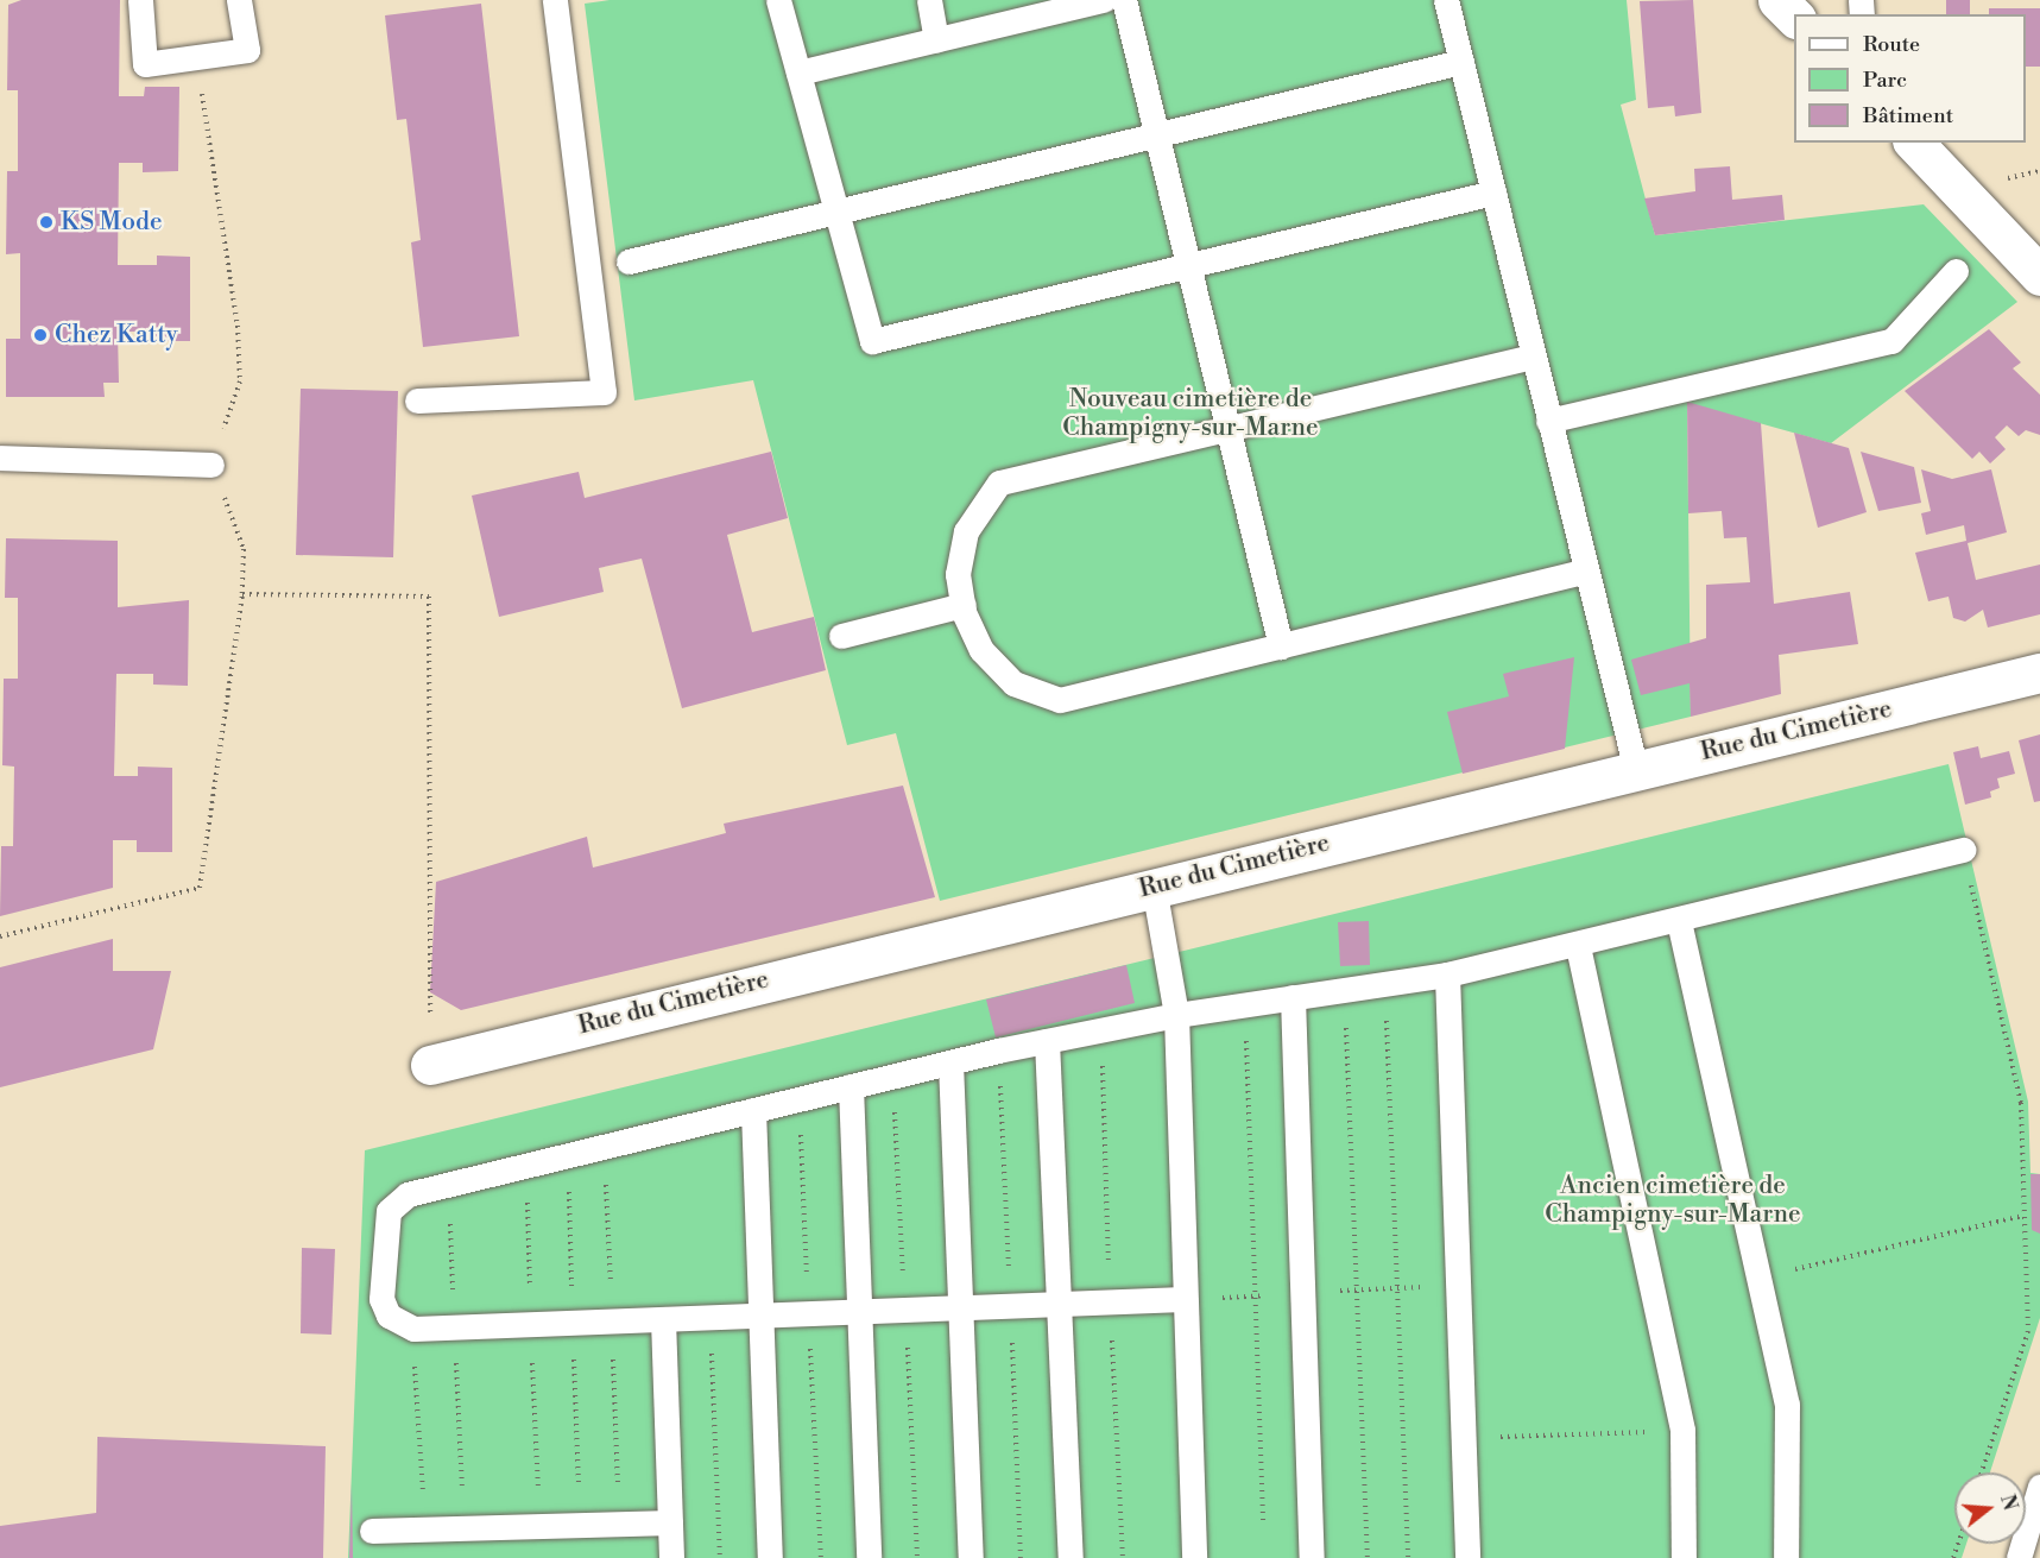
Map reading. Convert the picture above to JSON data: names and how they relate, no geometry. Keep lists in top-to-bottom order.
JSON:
{
  "streets": {
    "street": ["Rue du Cimetière"]
  },
  "parks": ["Nouveau cimetière de Champigny-sur-Marne", "Ancien cimetière de Champigny-sur-Marne"],
  "places": ["KS Mode", "Chez Katty"],
  "legend": ["Route", "Parc", "Bâtiment"],
  "north": "right"
}
